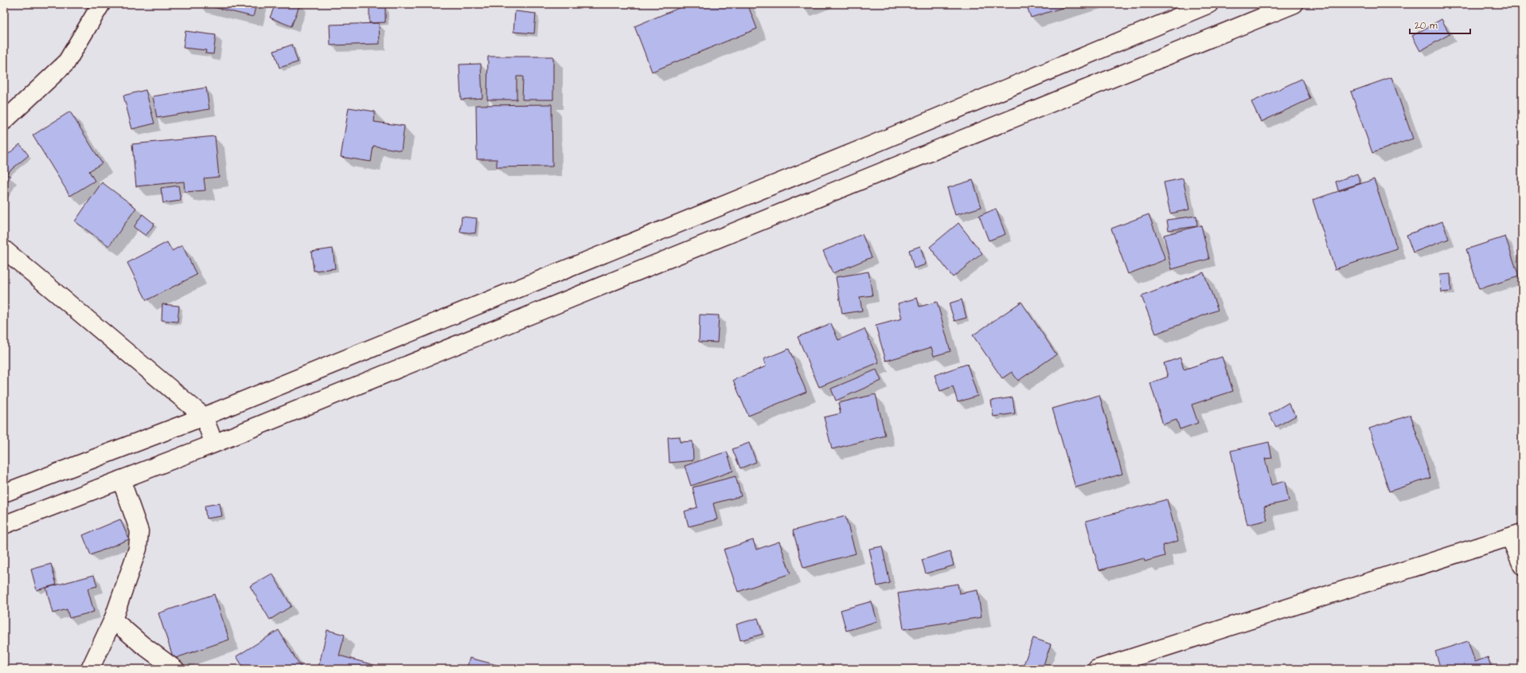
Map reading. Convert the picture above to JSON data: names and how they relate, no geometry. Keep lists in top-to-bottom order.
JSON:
{
  "scale_bar": "20 m"
}
